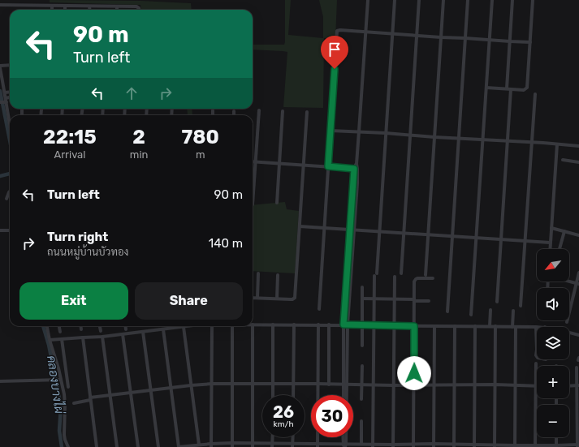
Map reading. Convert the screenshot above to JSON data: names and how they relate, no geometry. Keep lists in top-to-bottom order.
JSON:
{
  "water": ["คลองบางไผ่"],
  "north": "bottom left",
  "page": {
    "turn": ["90 m", "Turn left"],
    "eta": [
      "22:15",
      "Arrival",
      "2",
      "min",
      "780",
      "m"
    ],
    "list": [
      {
        "name": "Turn left",
        "value": "90 m"
      },
      {
        "name": "Turn right",
        "note": "ถนนหมู่บ้านบัวทอง",
        "value": "140 m"
      }
    ],
    "map_buttons": ["+", "−"],
    "buttons": ["Exit", "Share"],
    "speed": "26 km/h",
    "limit": "30"
  }
}
